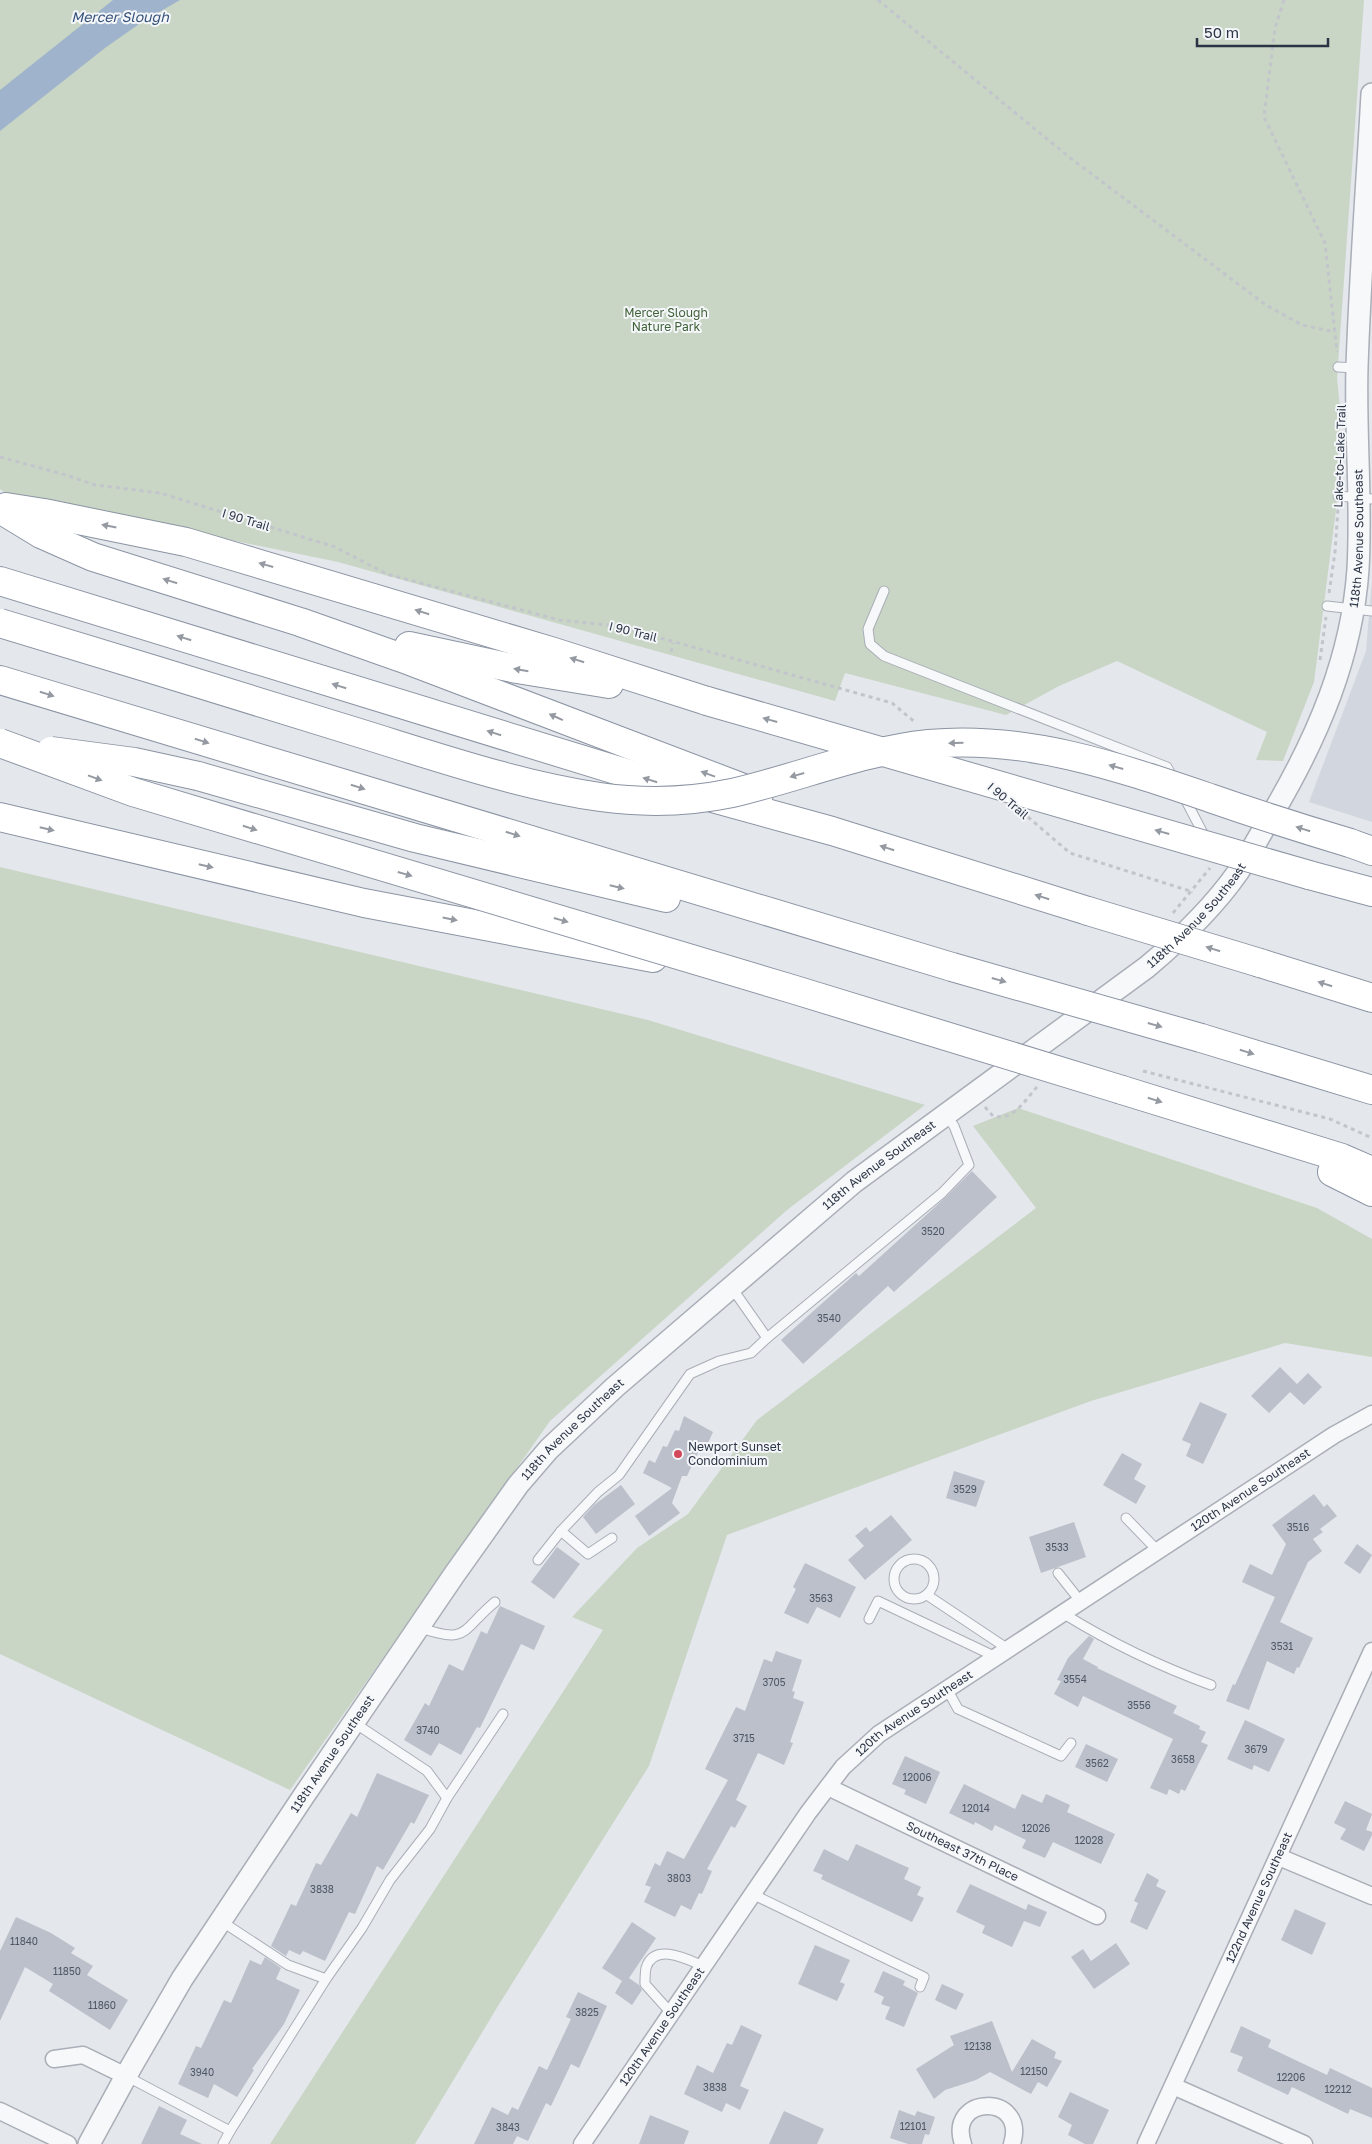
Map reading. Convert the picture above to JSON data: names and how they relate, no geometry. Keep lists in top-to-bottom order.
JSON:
{
  "streets": {
    "street": [
      "118th Avenue Southeast",
      "120th Avenue Southeast",
      "Southeast 37th Place",
      "122nd Avenue Southeast"
    ],
    "path": ["Lake-to-Lake Trail", "I 90 Trail"]
  },
  "crossings": [
    ["120th Avenue Southeast", "Southeast 37th Place"]
  ],
  "water": ["Mercer Slough"],
  "parks": ["Mercer Slough Nature Park"],
  "places": ["Newport Sunset Condominium"],
  "house_numbers": [
    "3520",
    "3540",
    "3529",
    "3516",
    "3533",
    "3563",
    "3531",
    "3554",
    "3705",
    "3556",
    "3740",
    "3715",
    "3679",
    "3658",
    "3562",
    "12006",
    "12014",
    "12026",
    "12028",
    "3803",
    "3838",
    "11840",
    "11850",
    "11860",
    "3825",
    "12138",
    "12150",
    "3940",
    "12206",
    "3838",
    "12212",
    "12101",
    "3843"
  ],
  "scale_bar": "50 m"
}
